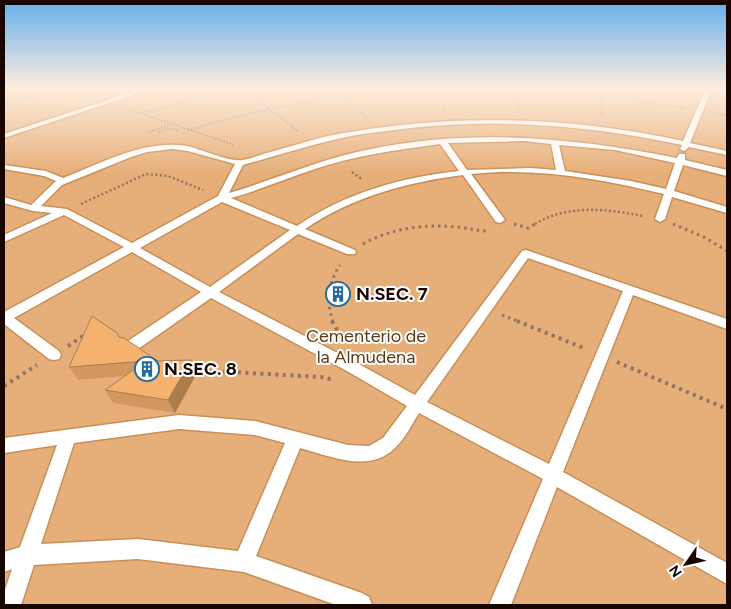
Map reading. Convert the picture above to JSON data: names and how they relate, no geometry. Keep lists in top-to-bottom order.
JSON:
{
  "parks": ["Cementerio de la Almudena"],
  "places": {
    "building": ["N.SEC. 7", "N.SEC. 8"]
  },
  "north": "bottom left"
}
